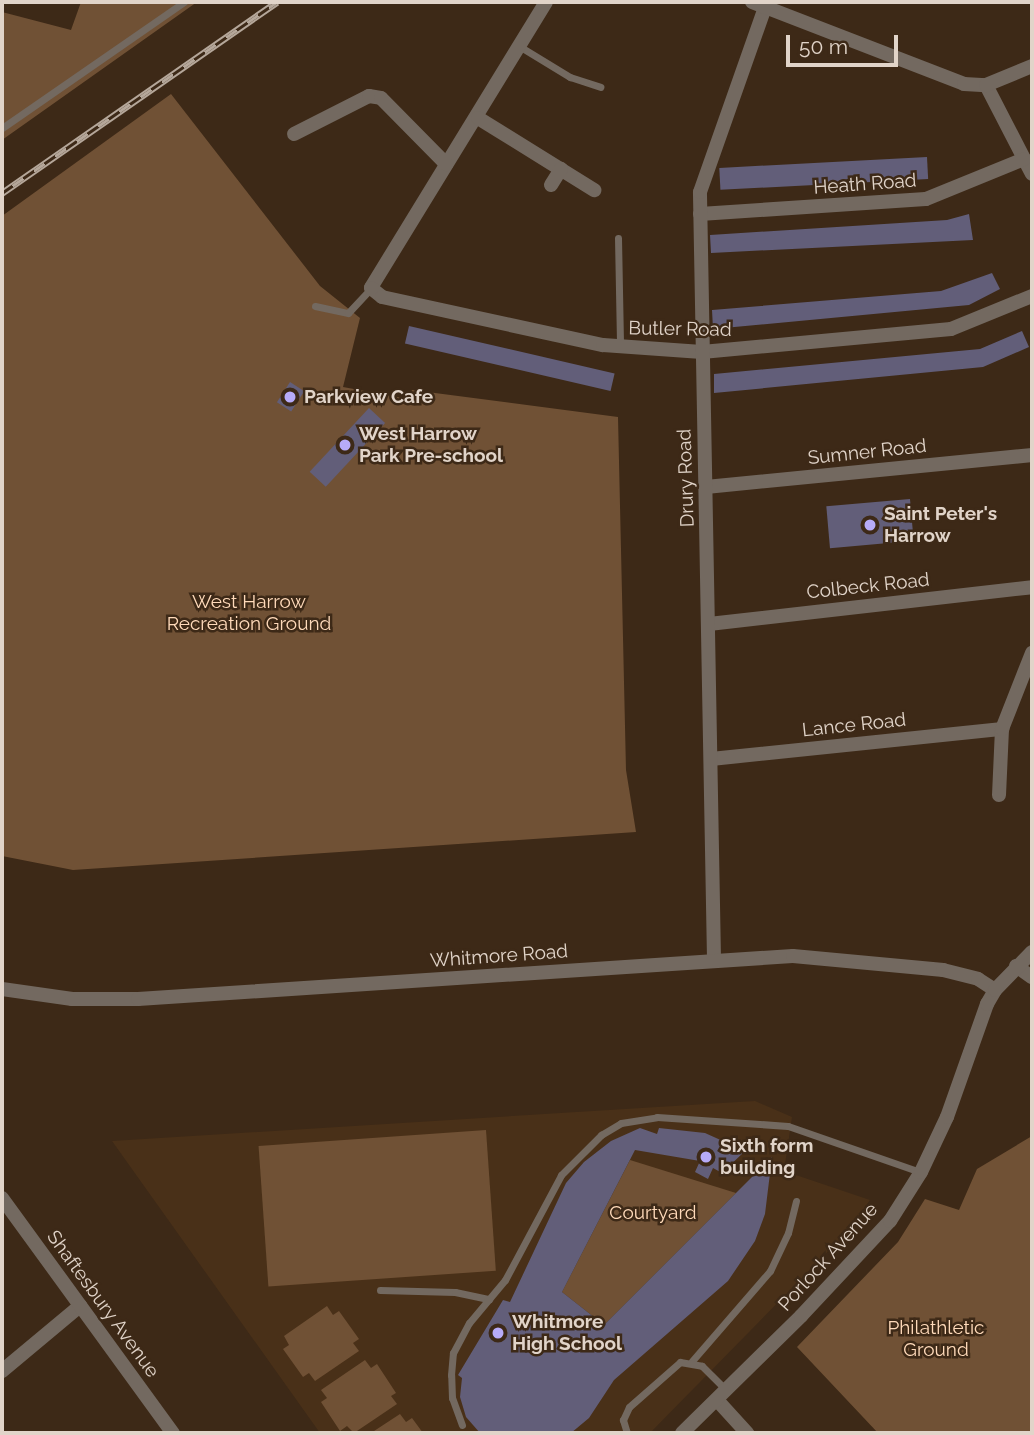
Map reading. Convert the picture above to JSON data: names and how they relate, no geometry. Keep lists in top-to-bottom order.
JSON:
{
  "streets": {
    "street": [
      "Heath Road",
      "Butler Road",
      "Sumner Road",
      "Drury Road",
      "Colbeck Road",
      "Lance Road",
      "Whitmore Road",
      "Porlock Avenue",
      "Shaftesbury Avenue"
    ]
  },
  "crossings": [
    ["Heath Road", "Drury Road"],
    ["Butler Road", "Drury Road"],
    ["Sumner Road", "Drury Road"],
    ["Drury Road", "Colbeck Road"],
    ["Drury Road", "Lance Road"],
    ["Drury Road", "Whitmore Road"],
    ["Whitmore Road", "Porlock Avenue"]
  ],
  "parks": ["West Harrow Recreation Ground", "Courtyard", "Philathletic Ground"],
  "places": [
    "Parkview Cafe",
    "West Harrow Park Pre-school",
    "Saint Peter's Harrow",
    "Sixth form building",
    "Whitmore High School"
  ],
  "scale_bar": "50 m"
}
